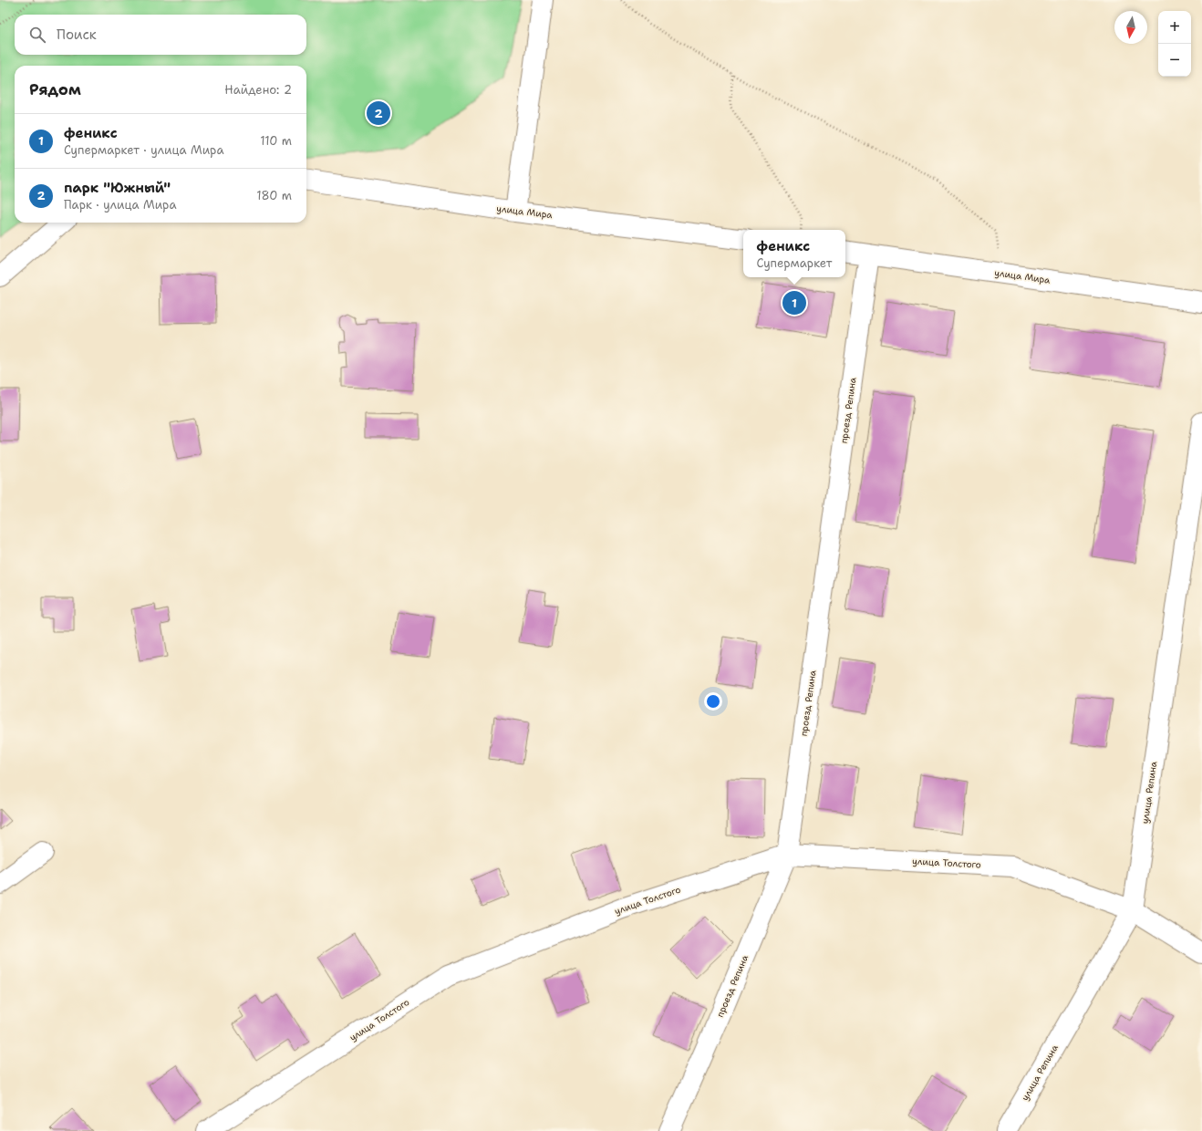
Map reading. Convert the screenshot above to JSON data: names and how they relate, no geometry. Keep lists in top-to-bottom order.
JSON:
{
  "streets": {
    "street": [
      "улица Мира",
      "проезд Репина",
      "улица Репина",
      "улица Толстого"
    ]
  },
  "crossings": [
    ["улица Мира", "проезд Репина"],
    ["проезд Репина", "улица Толстого"],
    ["улица Репина", "улица Толстого"]
  ],
  "north": "bottom",
  "page": {
    "map_buttons": ["+", "−"],
    "search": "Поиск",
    "heading": ["Рядом", "Найдено: 2"],
    "pins": ["2", "1"],
    "list": [
      {
        "mark": "1",
        "name": "феникс",
        "note": "Супермаркет · улица Мира",
        "value": "110 m"
      },
      {
        "mark": "2",
        "name": "парк \"Южный\"",
        "note": "Парк · улица Мира",
        "value": "180 m"
      }
    ],
    "popup": ["феникс", "Супермаркет"]
  }
}
